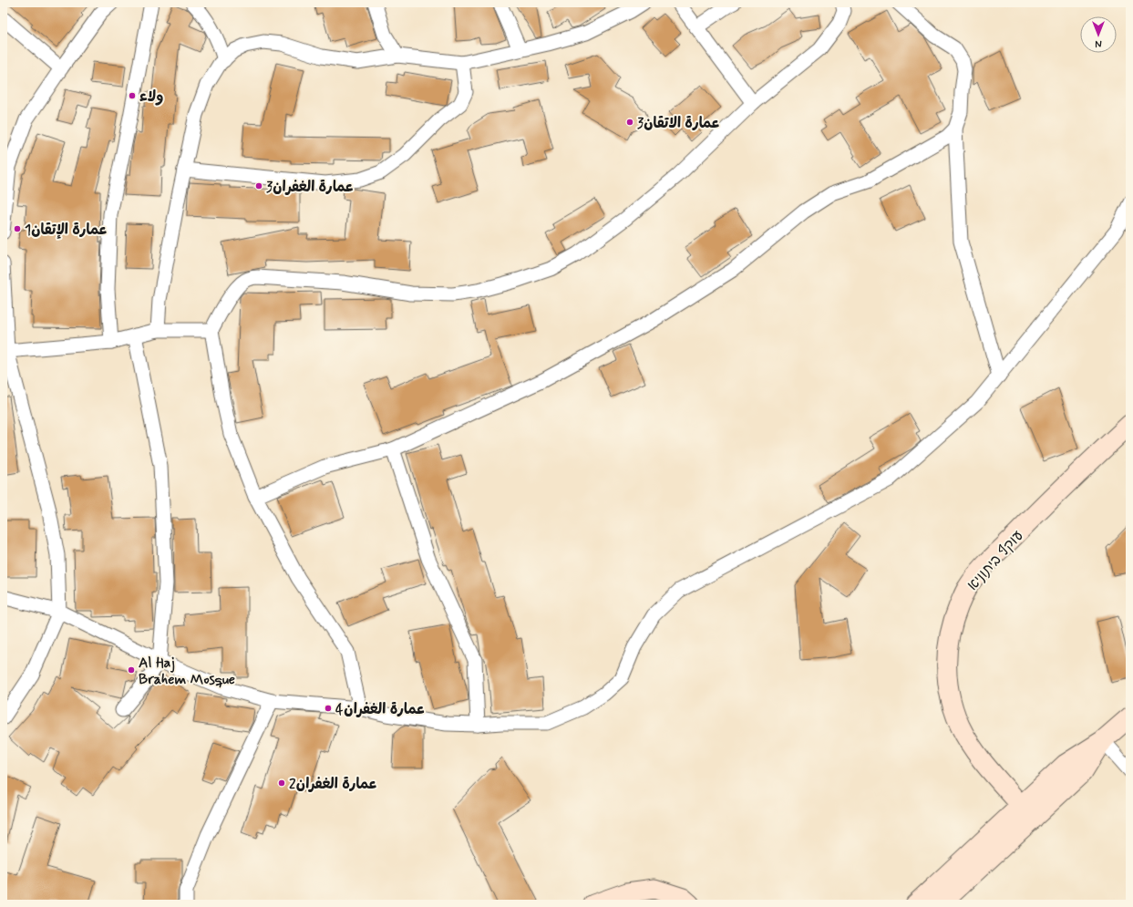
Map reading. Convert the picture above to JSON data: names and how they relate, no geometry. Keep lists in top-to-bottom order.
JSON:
{
  "streets": {
    "street": ["עוקף ביתוניא"]
  },
  "places": [
    "ولاء",
    "عمارة الاتقان3",
    "عمارة الغفران3",
    "عمارة الإتقان1",
    "Al Haj Brahem Mosque",
    "عمارة الغفران4",
    "عمارة الغفران2"
  ],
  "north": "bottom"
}
